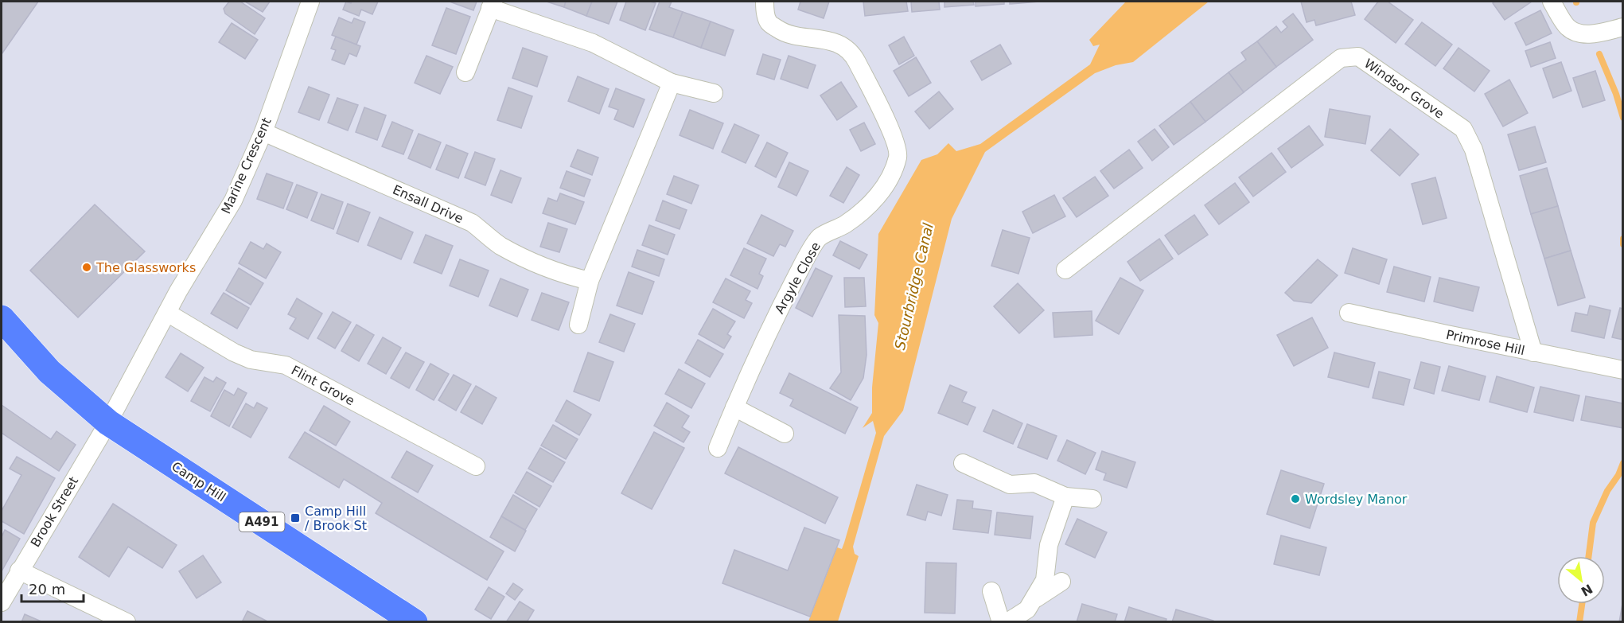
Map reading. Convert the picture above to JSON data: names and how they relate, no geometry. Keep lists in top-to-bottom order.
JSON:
{
  "streets": {
    "highway": ["Camp Hill", "A491"],
    "street": [
      "Windsor Grove",
      "Marine Crescent",
      "Ensall Drive",
      "Argyle Close",
      "Primrose Hill",
      "Flint Grove",
      "Brook Street"
    ]
  },
  "crossings": [
    ["Windsor Grove", "Primrose Hill"],
    ["Marine Crescent", "Ensall Drive"],
    ["Marine Crescent", "Flint Grove"],
    ["Marine Crescent", "Camp Hill"],
    ["Marine Crescent", "Brook Street"],
    ["Camp Hill", "Brook Street"]
  ],
  "water": ["Stourbridge Canal"],
  "places": {
    "other": ["The Glassworks", "Wordsley Manor"],
    "transit": ["Camp Hill / Brook St"]
  },
  "scale_bar": "20 m",
  "north": "bottom right"
}
